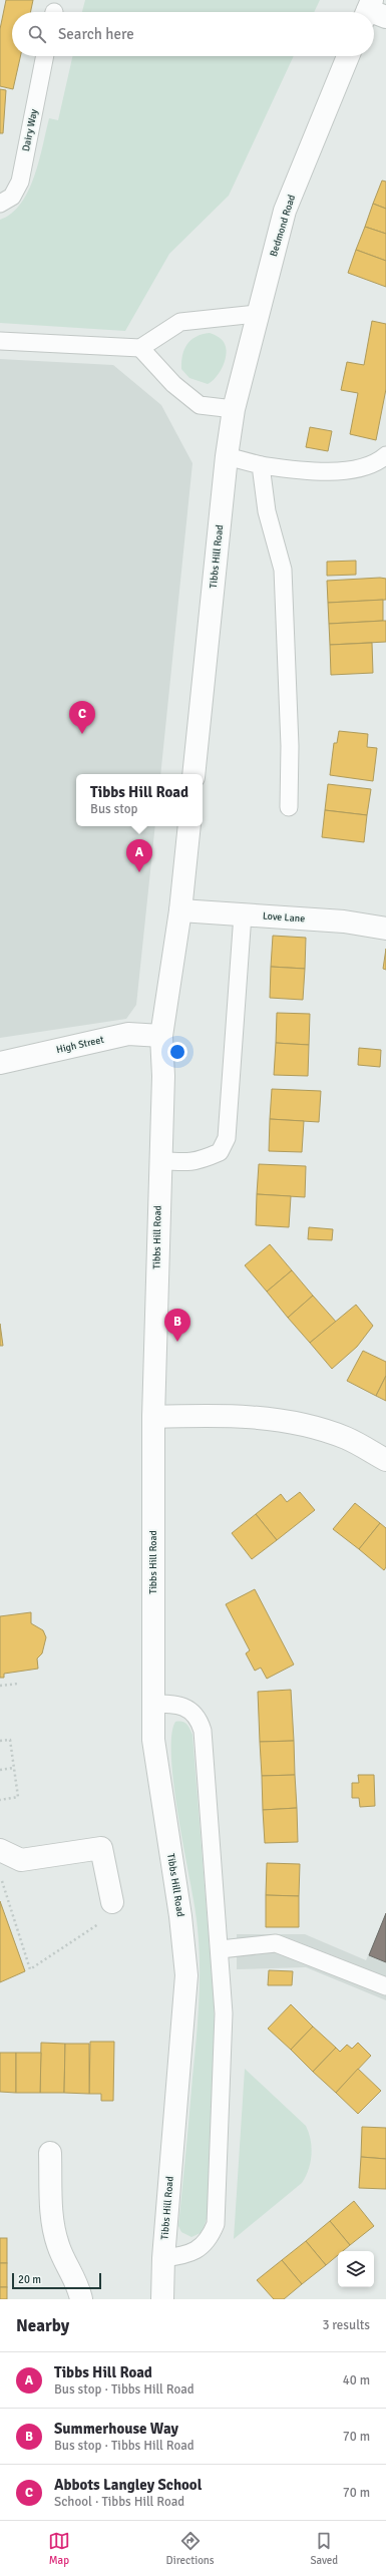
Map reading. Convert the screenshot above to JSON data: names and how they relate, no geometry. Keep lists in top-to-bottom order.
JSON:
{
  "streets": {
    "street": [
      "Bedmond Road",
      "Tibbs Hill Road",
      "Love Lane",
      "High Street"
    ],
    "lane": ["Dairy Way"]
  },
  "crossings": [
    ["Bedmond Road", "Tibbs Hill Road"],
    ["Tibbs Hill Road", "Love Lane"],
    ["Tibbs Hill Road", "High Street"]
  ],
  "scale_bar": "20 m",
  "page": {
    "search": "Search here",
    "pins": ["C", "A", "B"],
    "popup": ["Tibbs Hill Road", "Bus stop"],
    "scale": "20 m",
    "heading": ["Nearby", "3 results"],
    "list": [
      {
        "mark": "A",
        "name": "Tibbs Hill Road",
        "note": "Bus stop · Tibbs Hill Road",
        "value": "40 m"
      },
      {
        "mark": "B",
        "name": "Summerhouse Way",
        "note": "Bus stop · Tibbs Hill Road",
        "value": "70 m"
      },
      {
        "mark": "C",
        "name": "Abbots Langley School",
        "note": "School · Tibbs Hill Road",
        "value": "70 m"
      }
    ],
    "nav": ["Map", "Directions", "Saved"]
  }
}
